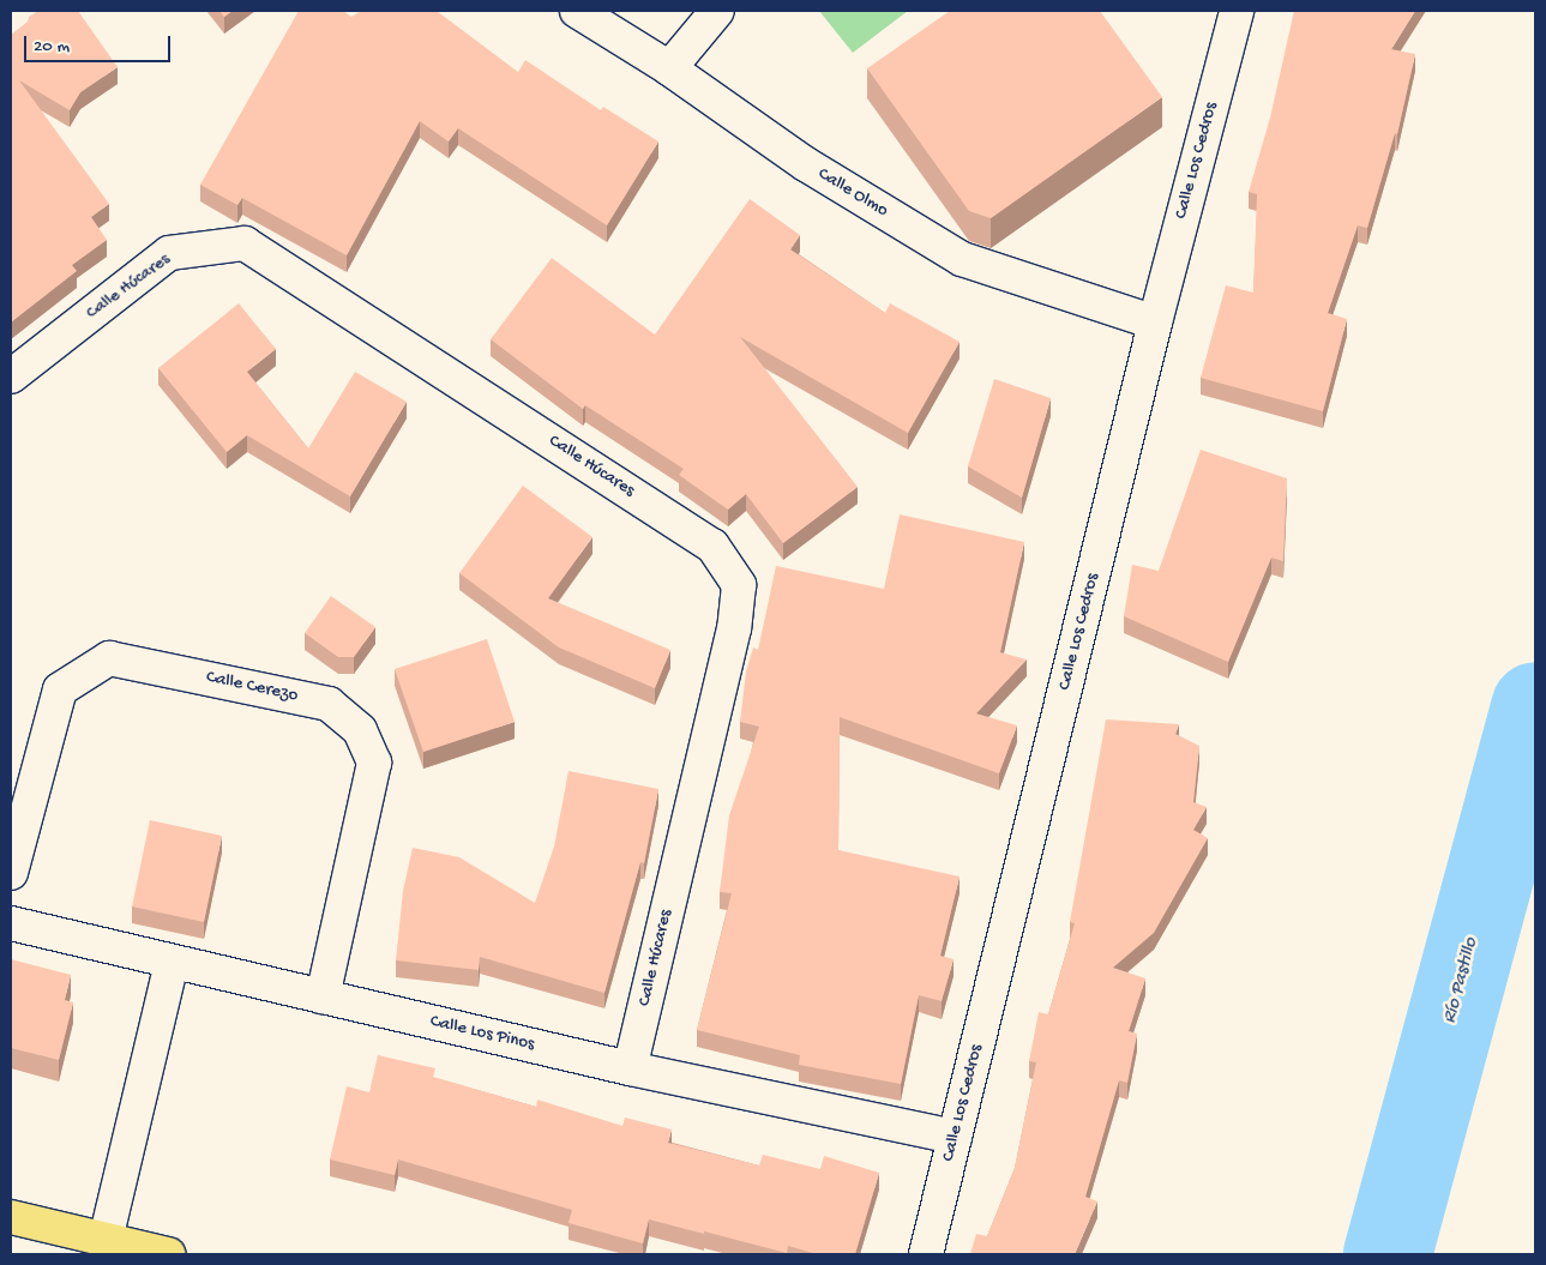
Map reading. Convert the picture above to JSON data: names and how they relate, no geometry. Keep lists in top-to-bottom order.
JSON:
{
  "streets": {
    "street": [
      "Calle Los Cedros",
      "Calle Olmo",
      "Calle Húcares",
      "Calle Cerezo",
      "Calle Los Pinos"
    ]
  },
  "crossings": [
    ["Calle Los Cedros", "Calle Olmo"],
    ["Calle Los Cedros", "Calle Los Pinos"],
    ["Calle Húcares", "Calle Los Pinos"],
    ["Calle Cerezo", "Calle Los Pinos"]
  ],
  "water": ["Río Pastillo"],
  "scale_bar": "20 m"
}
